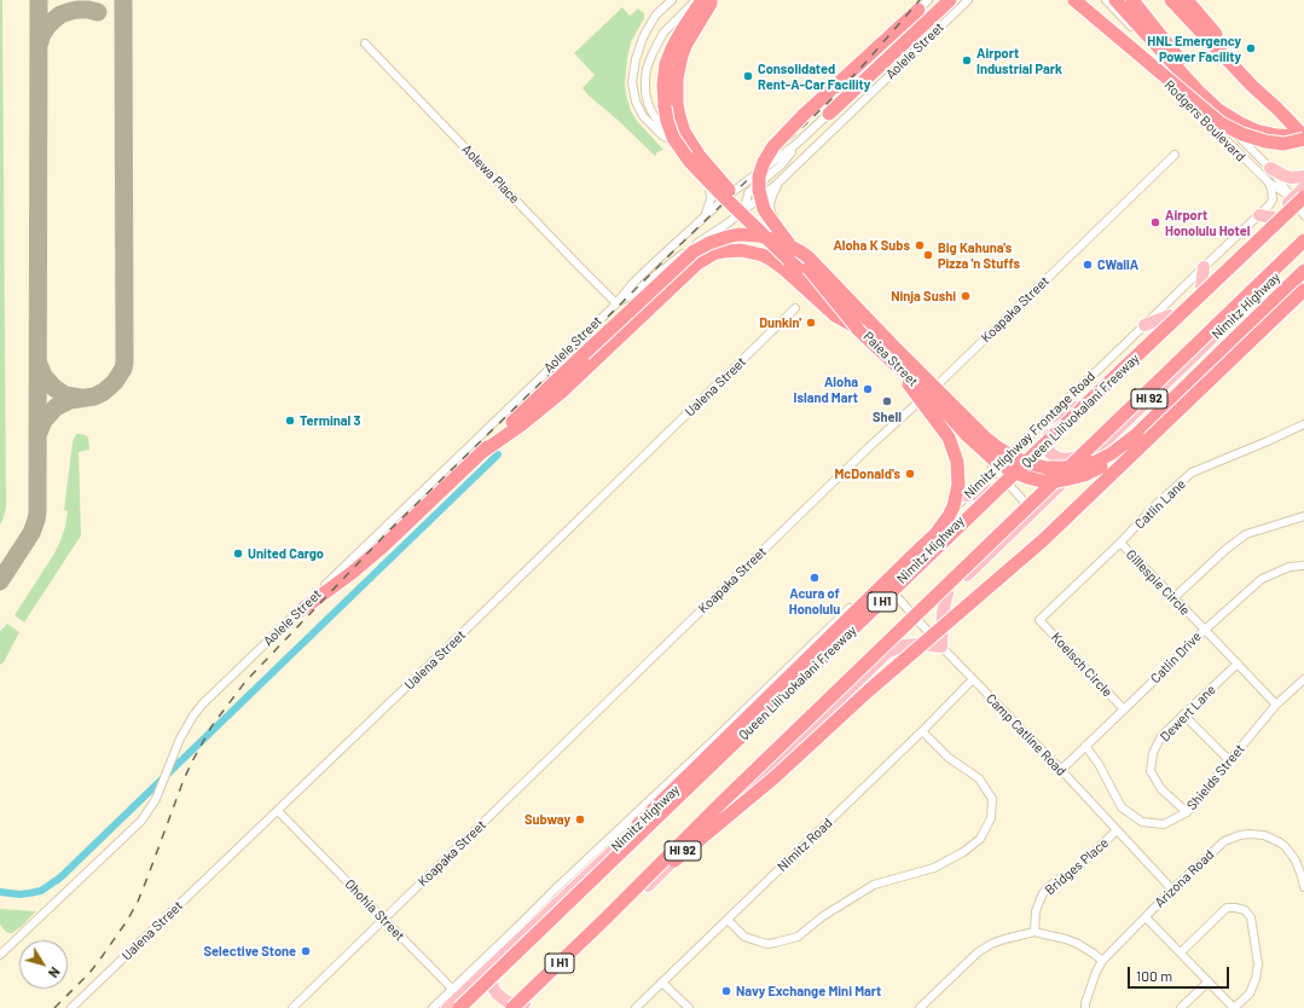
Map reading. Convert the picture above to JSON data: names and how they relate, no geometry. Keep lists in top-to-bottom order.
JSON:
{
  "streets": {
    "highway": ["Queen Liliʻuokalani Freeway", "I H1"],
    "main road": ["Nimitz Highway", "HI 92"],
    "street": [
      "Aolele Street",
      "Rodgers Boulevard",
      "Aolewa Place",
      "Koapaka Street",
      "Paiea Street",
      "Ualena Street",
      "Nimitz Highway Frontage Road",
      "Catlin Lane",
      "Gillespie Circle",
      "Catlin Drive",
      "Koelsch Circle",
      "Dewert Lane",
      "Camp Catline Road",
      "Shields Street",
      "Nimitz Road",
      "Bridges Place",
      "Arizona Road",
      "Ohohia Street"
    ]
  },
  "crossings": [
    ["Aolele Street", "Aolewa Place"],
    ["Aolele Street", "Paiea Street"],
    ["Rodgers Boulevard", "Queen Liliʻuokalani Freeway"],
    ["Rodgers Boulevard", "Nimitz Highway Frontage Road"],
    ["Nimitz Highway", "Paiea Street"],
    ["Nimitz Highway", "Queen Liliʻuokalani Freeway"],
    ["Nimitz Highway", "Nimitz Highway Frontage Road"],
    ["Nimitz Highway", "Camp Catline Road"],
    ["Nimitz Highway", "Ohohia Street"],
    ["Koapaka Street", "Paiea Street"],
    ["Koapaka Street", "Ohohia Street"],
    ["Paiea Street", "Nimitz Highway Frontage Road"],
    ["Ualena Street", "Ohohia Street"],
    ["Queen Liliʻuokalani Freeway", "Nimitz Highway Frontage Road"],
    ["Queen Liliʻuokalani Freeway", "Ohohia Street"],
    ["Nimitz Highway Frontage Road", "Camp Catline Road"],
    ["Nimitz Highway Frontage Road", "Ohohia Street"],
    ["Catlin Lane", "Gillespie Circle"],
    ["Catlin Lane", "Koelsch Circle"],
    ["Gillespie Circle", "Catlin Drive"],
    ["Gillespie Circle", "Dewert Lane"],
    ["Gillespie Circle", "Shields Street"],
    ["Catlin Drive", "Koelsch Circle"],
    ["Catlin Drive", "Camp Catline Road"],
    ["Catlin Drive", "Shields Street"],
    ["Dewert Lane", "Shields Street"],
    ["Camp Catline Road", "Nimitz Road"],
    ["Camp Catline Road", "Bridges Place"],
    ["Camp Catline Road", "Arizona Road"]
  ],
  "places": [
    "HNL Emergency Power Facility",
    "Airport Industrial Park",
    "Consolidated Rent-A-Car Facility",
    "Airport Honolulu Hotel",
    "Aloha K Subs",
    "Big Kahuna's Pizza 'n Stuffs",
    "CWallA",
    "Ninja Sushi",
    "Dunkin'",
    "Aloha Island Mart",
    "Shell",
    "Terminal 3",
    "McDonald's",
    "United Cargo",
    "Acura of Honolulu",
    "Subway",
    "Selective Stone",
    "Navy Exchange Mini Mart"
  ],
  "scale_bar": "100 m",
  "north": "bottom right"
}
